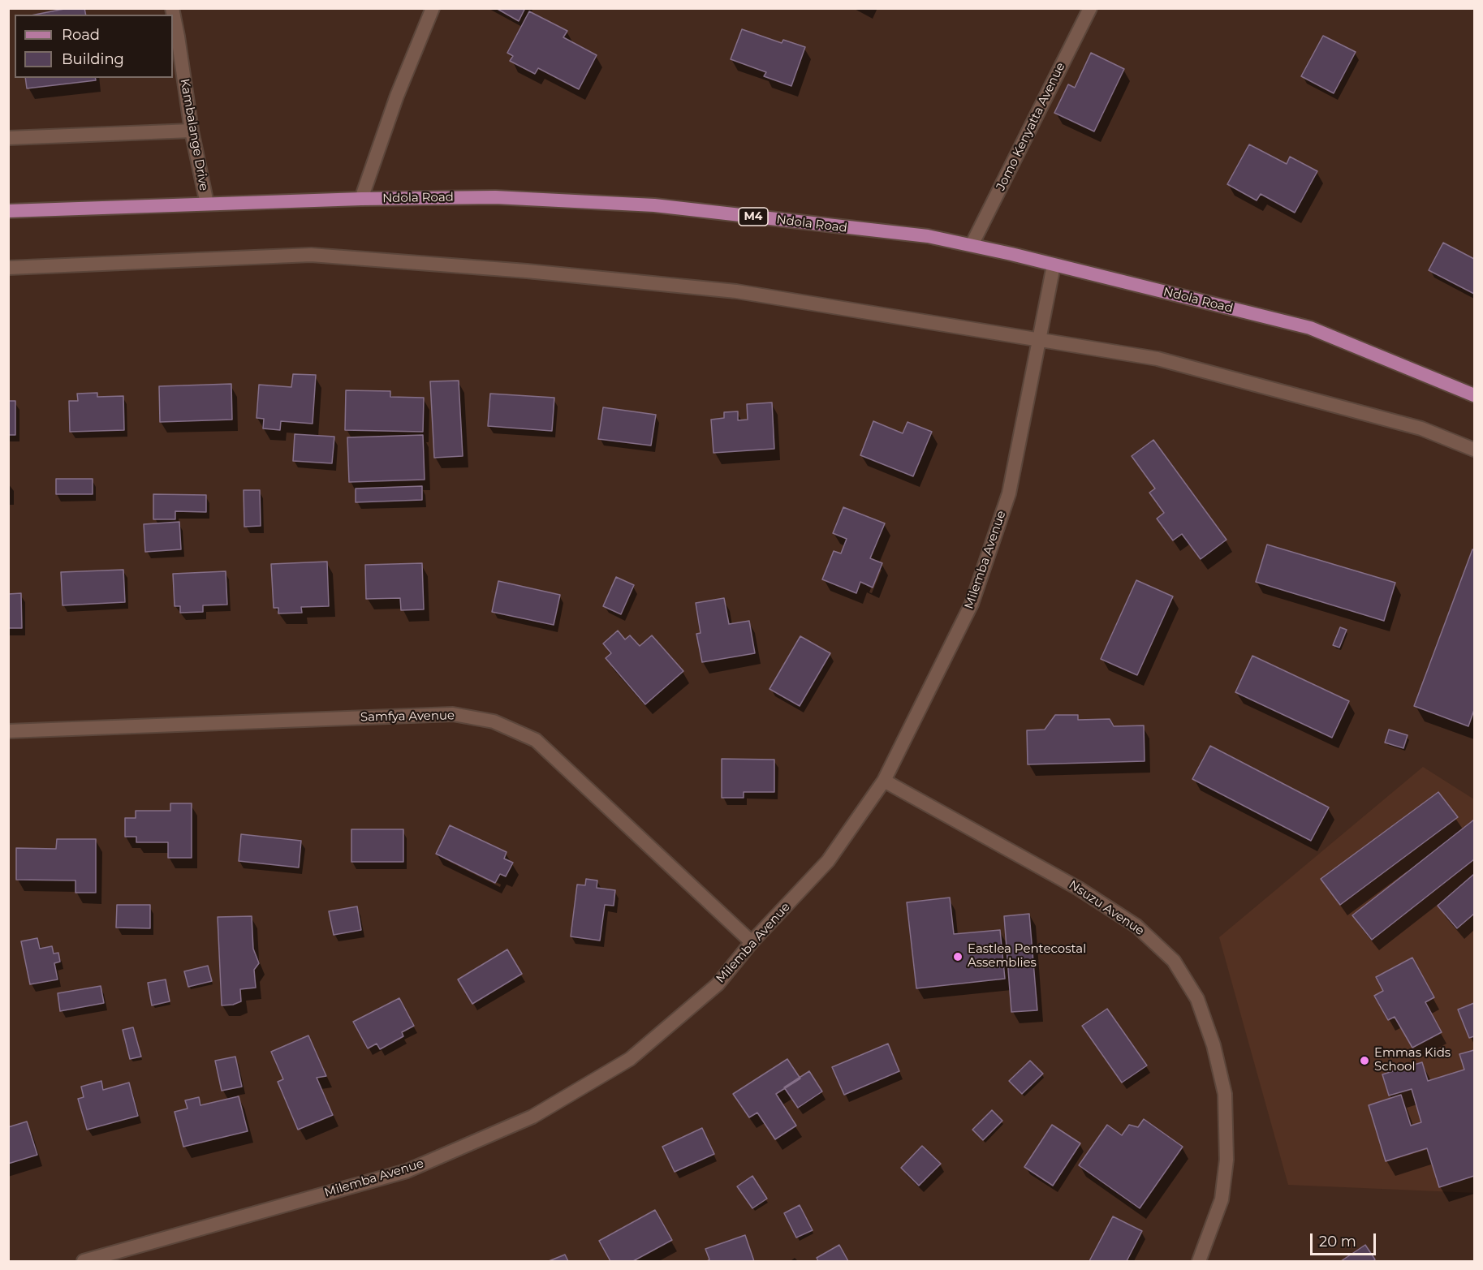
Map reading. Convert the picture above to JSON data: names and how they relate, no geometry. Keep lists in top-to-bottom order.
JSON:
{
  "streets": {
    "main road": ["Ndola Road", "M4"],
    "street": [
      "Jomo Kenyatta Avenue",
      "Kambalange Drive",
      "Milemba Avenue",
      "Samfya Avenue",
      "Nsuzu Avenue"
    ]
  },
  "crossings": [
    ["Jomo Kenyatta Avenue", "Ndola Road"],
    ["Kambalange Drive", "Ndola Road"],
    ["Ndola Road", "Milemba Avenue"],
    ["Milemba Avenue", "Samfya Avenue"],
    ["Milemba Avenue", "Nsuzu Avenue"]
  ],
  "places": ["Eastlea Pentecostal Assemblies", "Emmas Kids School"],
  "legend": ["Road", "Building"],
  "scale_bar": "20 m"
}
